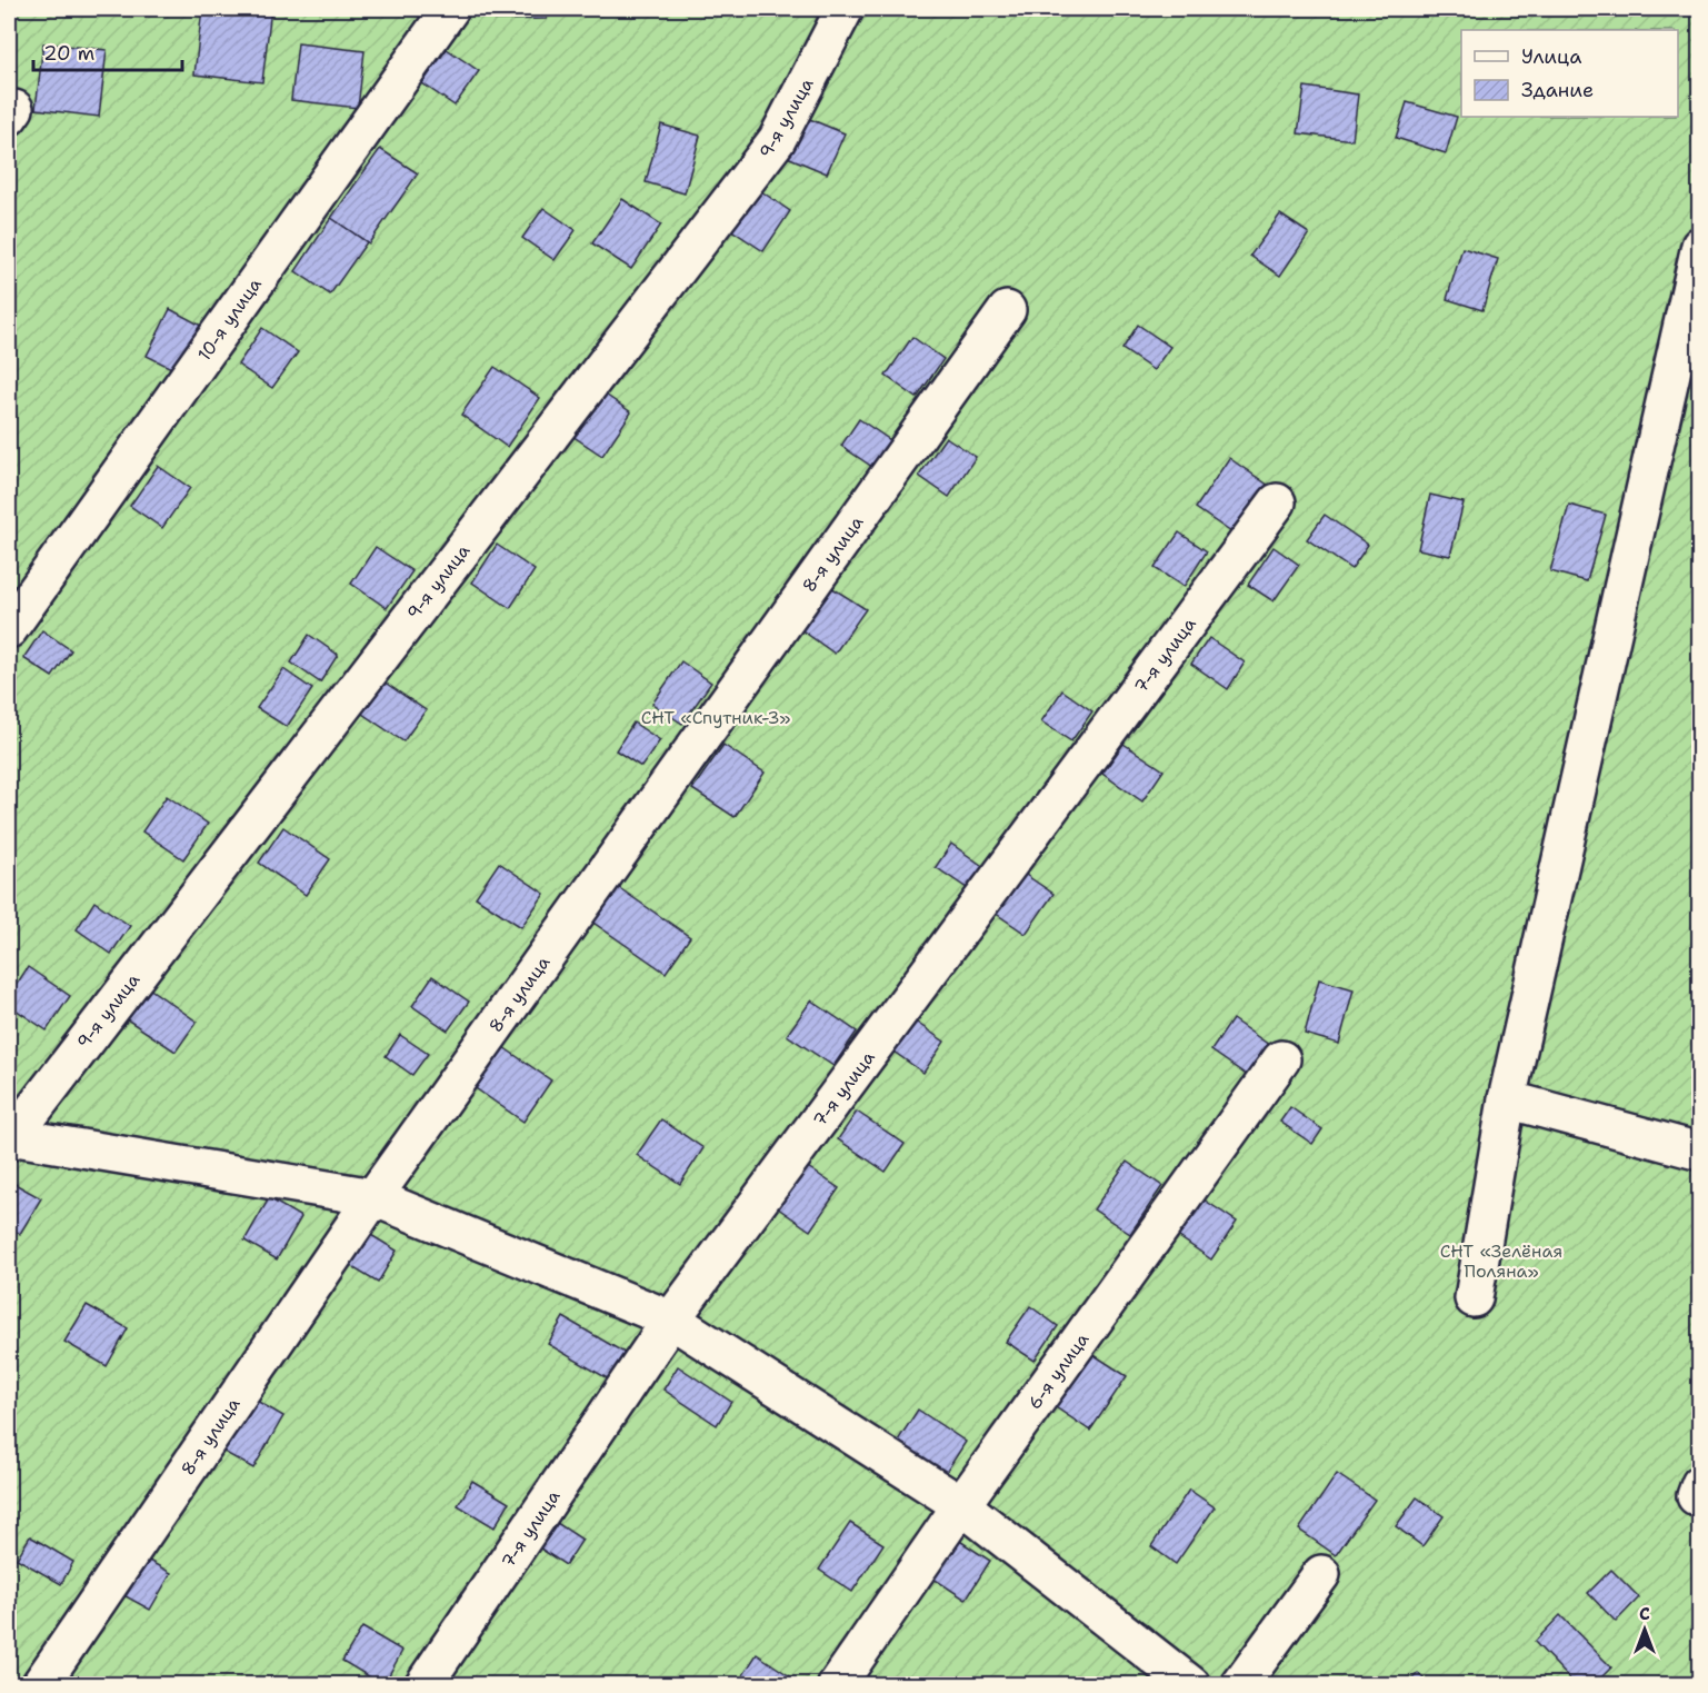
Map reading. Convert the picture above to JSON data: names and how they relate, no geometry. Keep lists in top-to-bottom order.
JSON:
{
  "streets": {
    "street": [
      "9-я улица",
      "10-я улица",
      "8-я улица",
      "7-я улица",
      "6-я улица"
    ]
  },
  "parks": ["СНТ «Спутник-3»", "СНТ «Зелёная Поляна»"],
  "legend": ["Улица", "Здание"],
  "scale_bar": "20 m",
  "north": "top"
}
